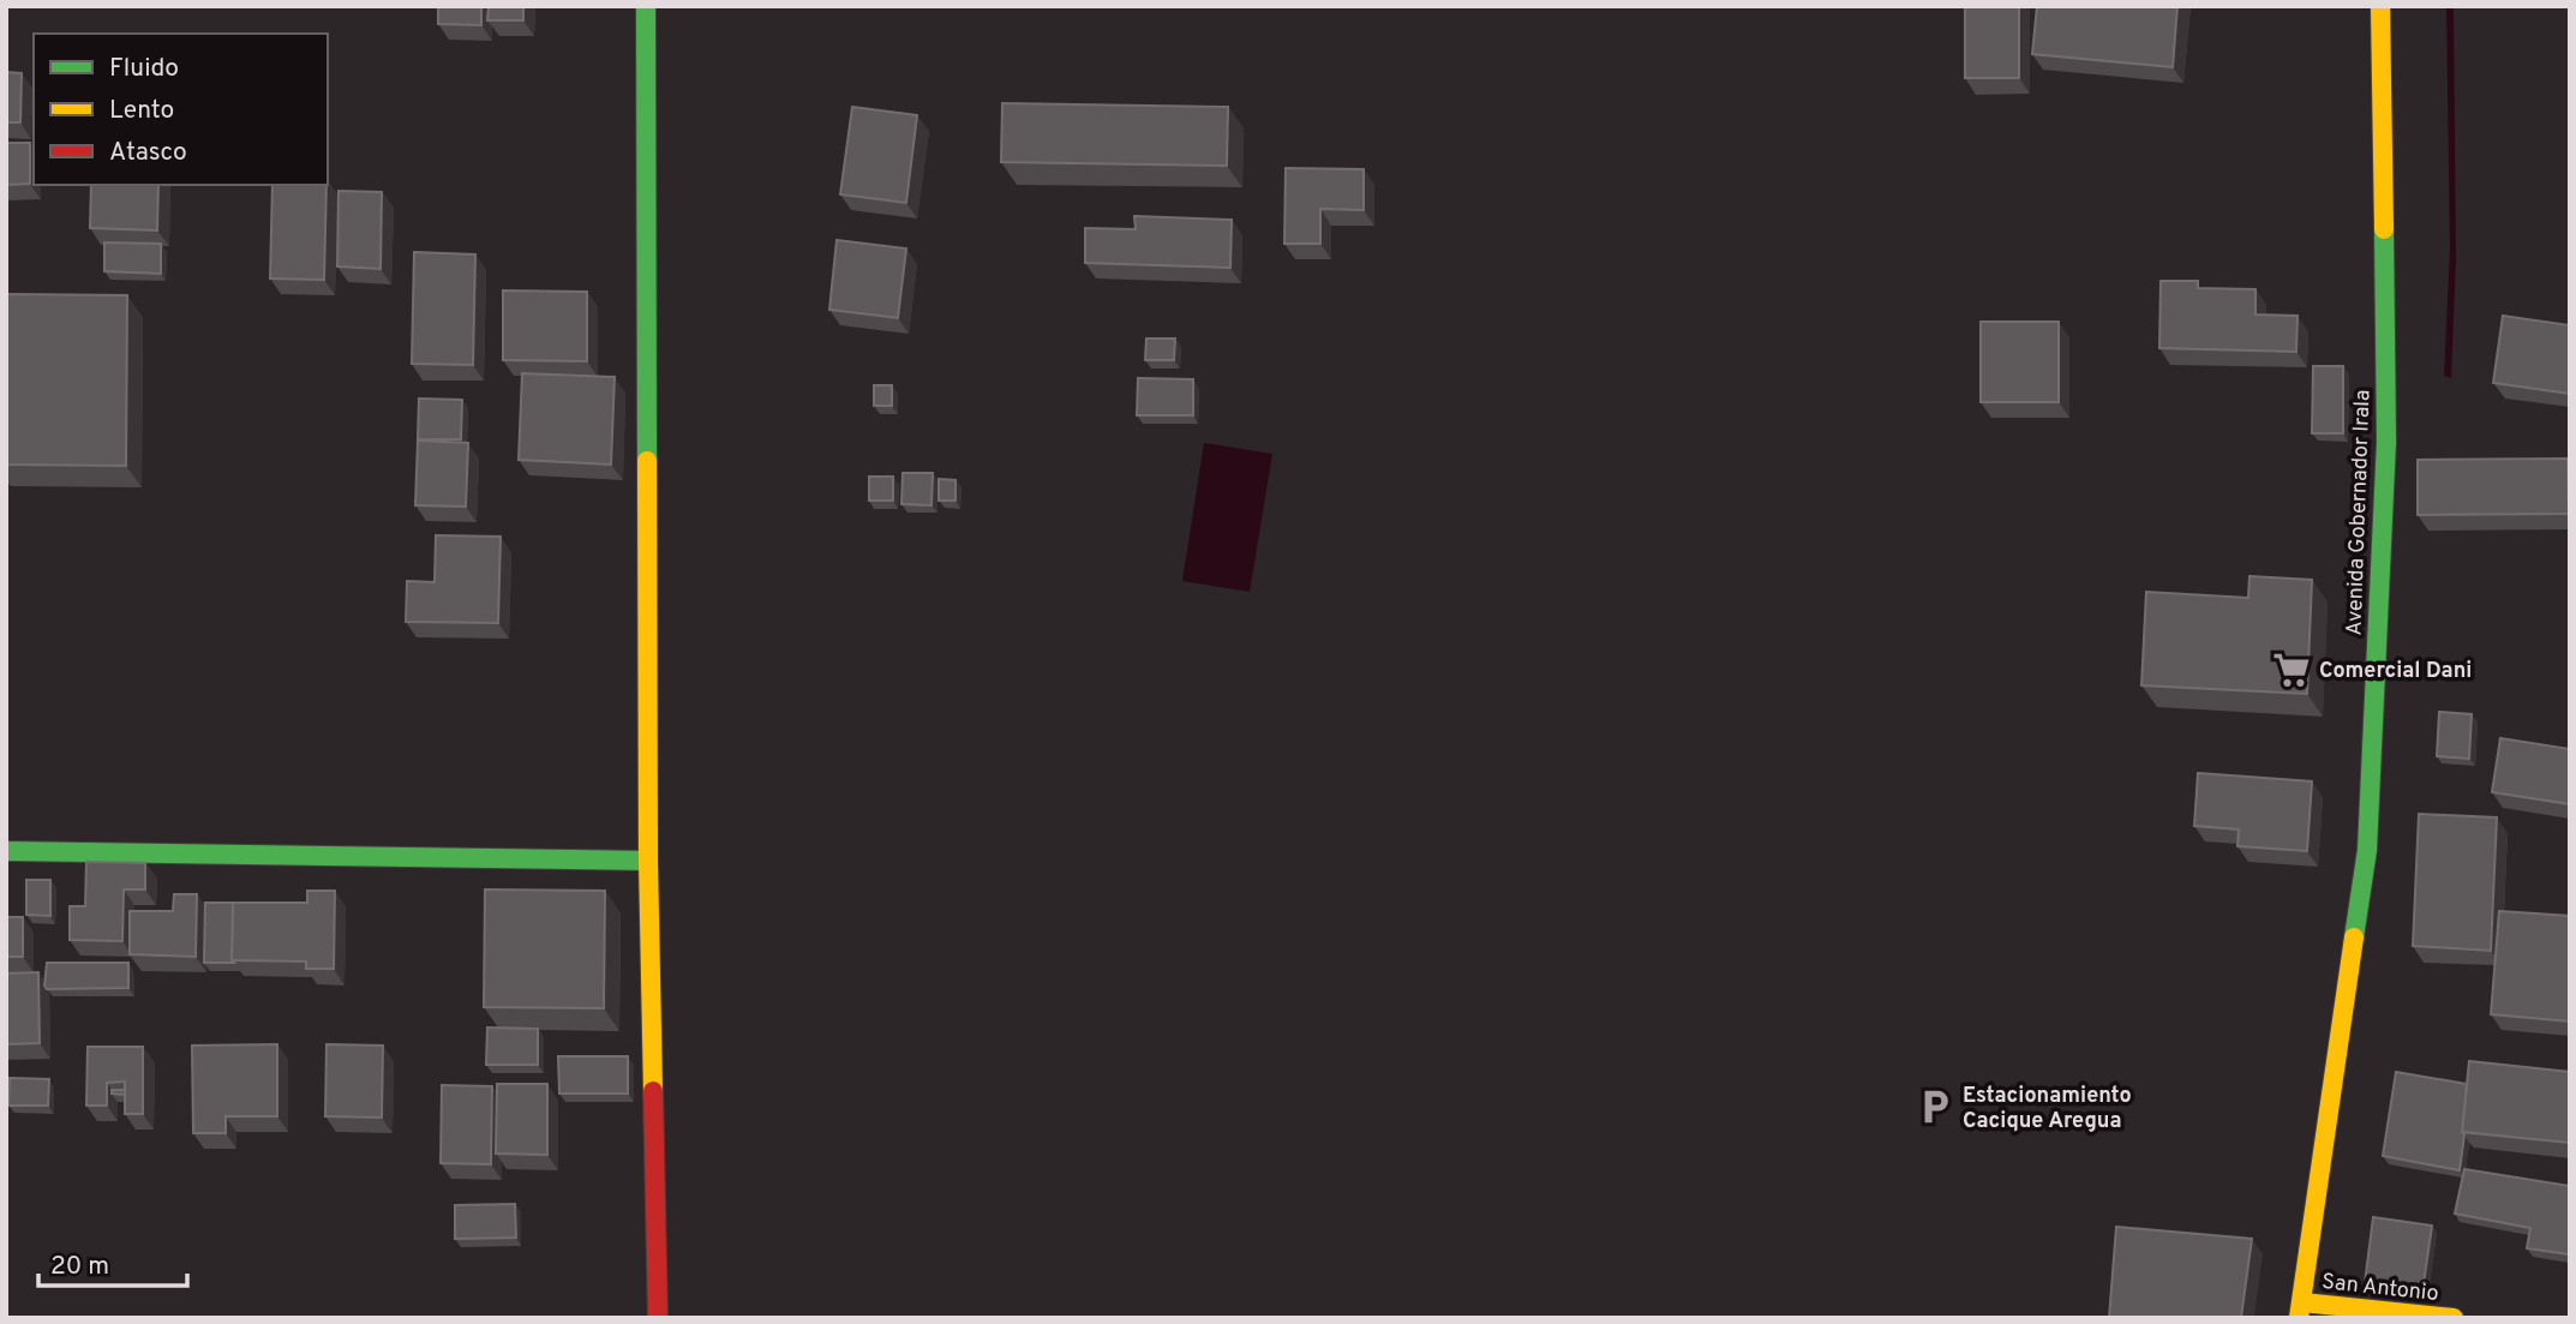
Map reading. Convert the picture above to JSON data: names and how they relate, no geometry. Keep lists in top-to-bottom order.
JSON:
{
  "streets": {
    "street": ["Avenida Gobernador Irala", "San Antonio"]
  },
  "crossings": [
    ["Avenida Gobernador Irala", "San Antonio"]
  ],
  "places": {
    "supermarket": ["Comercial Dani"],
    "parking": ["Estacionamiento Cacique Aregua"]
  },
  "legend": ["Fluido", "Lento", "Atasco"],
  "scale_bar": "20 m"
}
